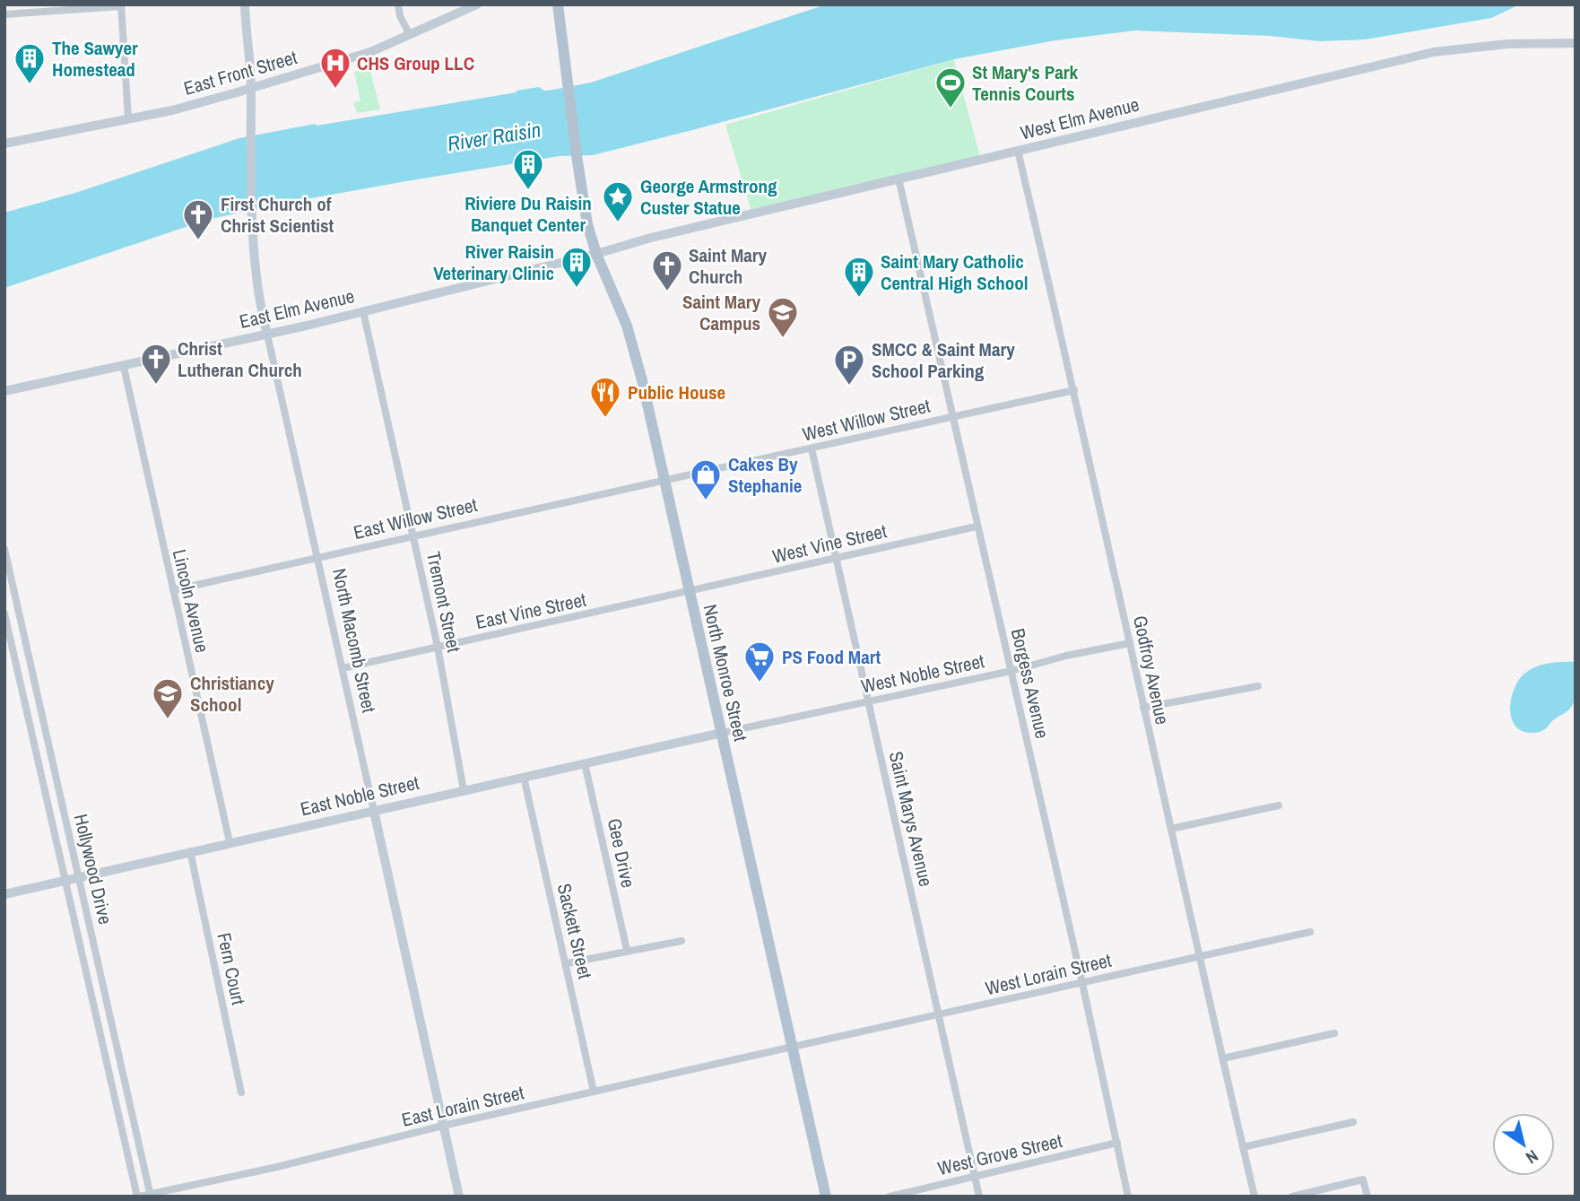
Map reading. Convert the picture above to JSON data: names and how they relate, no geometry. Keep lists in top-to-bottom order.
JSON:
{
  "streets": {
    "main road": ["North Monroe Street"],
    "street": [
      "East Front Street",
      "West Elm Avenue",
      "East Elm Avenue",
      "West Willow Street",
      "East Willow Street",
      "West Vine Street",
      "Lincoln Avenue",
      "Tremont Street",
      "East Vine Street",
      "North Macomb Street",
      "Godfroy Avenue",
      "West Noble Street",
      "Borgess Avenue",
      "East Noble Street",
      "Saint Marys Avenue",
      "Gee Drive",
      "Hollywood Drive",
      "Sackett Street",
      "Fern Court",
      "West Lorain Street",
      "East Lorain Street",
      "West Grove Street"
    ]
  },
  "crossings": [
    ["East Front Street", "North Macomb Street"],
    ["West Elm Avenue", "East Elm Avenue"],
    ["West Elm Avenue", "Godfroy Avenue"],
    ["West Elm Avenue", "North Monroe Street"],
    ["West Elm Avenue", "Borgess Avenue"],
    ["East Elm Avenue", "Lincoln Avenue"],
    ["East Elm Avenue", "Tremont Street"],
    ["East Elm Avenue", "North Macomb Street"],
    ["East Elm Avenue", "North Monroe Street"],
    ["West Willow Street", "East Willow Street"],
    ["West Willow Street", "Godfroy Avenue"],
    ["West Willow Street", "North Monroe Street"],
    ["West Willow Street", "Borgess Avenue"],
    ["West Willow Street", "Saint Marys Avenue"],
    ["East Willow Street", "Lincoln Avenue"],
    ["East Willow Street", "Tremont Street"],
    ["East Willow Street", "North Macomb Street"],
    ["East Willow Street", "North Monroe Street"],
    ["West Vine Street", "East Vine Street"],
    ["West Vine Street", "North Monroe Street"],
    ["West Vine Street", "Borgess Avenue"],
    ["West Vine Street", "Saint Marys Avenue"],
    ["Lincoln Avenue", "East Noble Street"],
    ["Tremont Street", "East Vine Street"],
    ["Tremont Street", "East Noble Street"],
    ["East Vine Street", "North Macomb Street"],
    ["East Vine Street", "North Monroe Street"],
    ["North Macomb Street", "East Noble Street"],
    ["North Macomb Street", "East Lorain Street"],
    ["Godfroy Avenue", "West Noble Street"],
    ["Godfroy Avenue", "West Lorain Street"],
    ["North Monroe Street", "West Noble Street"],
    ["North Monroe Street", "East Noble Street"],
    ["North Monroe Street", "West Lorain Street"],
    ["North Monroe Street", "East Lorain Street"],
    ["West Noble Street", "Borgess Avenue"],
    ["West Noble Street", "East Noble Street"],
    ["West Noble Street", "Saint Marys Avenue"],
    ["Borgess Avenue", "West Lorain Street"],
    ["Borgess Avenue", "West Grove Street"],
    ["East Noble Street", "Gee Drive"],
    ["East Noble Street", "Hollywood Drive"],
    ["East Noble Street", "Sackett Street"],
    ["East Noble Street", "Fern Court"],
    ["Saint Marys Avenue", "West Lorain Street"],
    ["Saint Marys Avenue", "West Grove Street"],
    ["Hollywood Drive", "East Lorain Street"],
    ["Sackett Street", "East Lorain Street"],
    ["West Lorain Street", "East Lorain Street"]
  ],
  "water": ["River Raisin"],
  "places": {
    "building": [
      "The Sawyer Homestead",
      "Riviere Du Raisin Banquet Center",
      "River Raisin Veterinary Clinic",
      "Saint Mary Catholic Central High School"
    ],
    "hospital": ["CHS Group LLC"],
    "sports": ["St Mary's Park Tennis Courts"],
    "place": ["George Armstrong Custer Statue"],
    "church": ["First Church of Christ Scientist", "Saint Mary Church", "Christ Lutheran Church"],
    "school or university": ["Saint Mary Campus", "Christiancy School"],
    "parking": ["SMCC & Saint Mary School Parking"],
    "restaurant": ["Public House"],
    "shop": ["Cakes By Stephanie"],
    "supermarket": ["PS Food Mart"]
  },
  "north": "bottom right"
}
